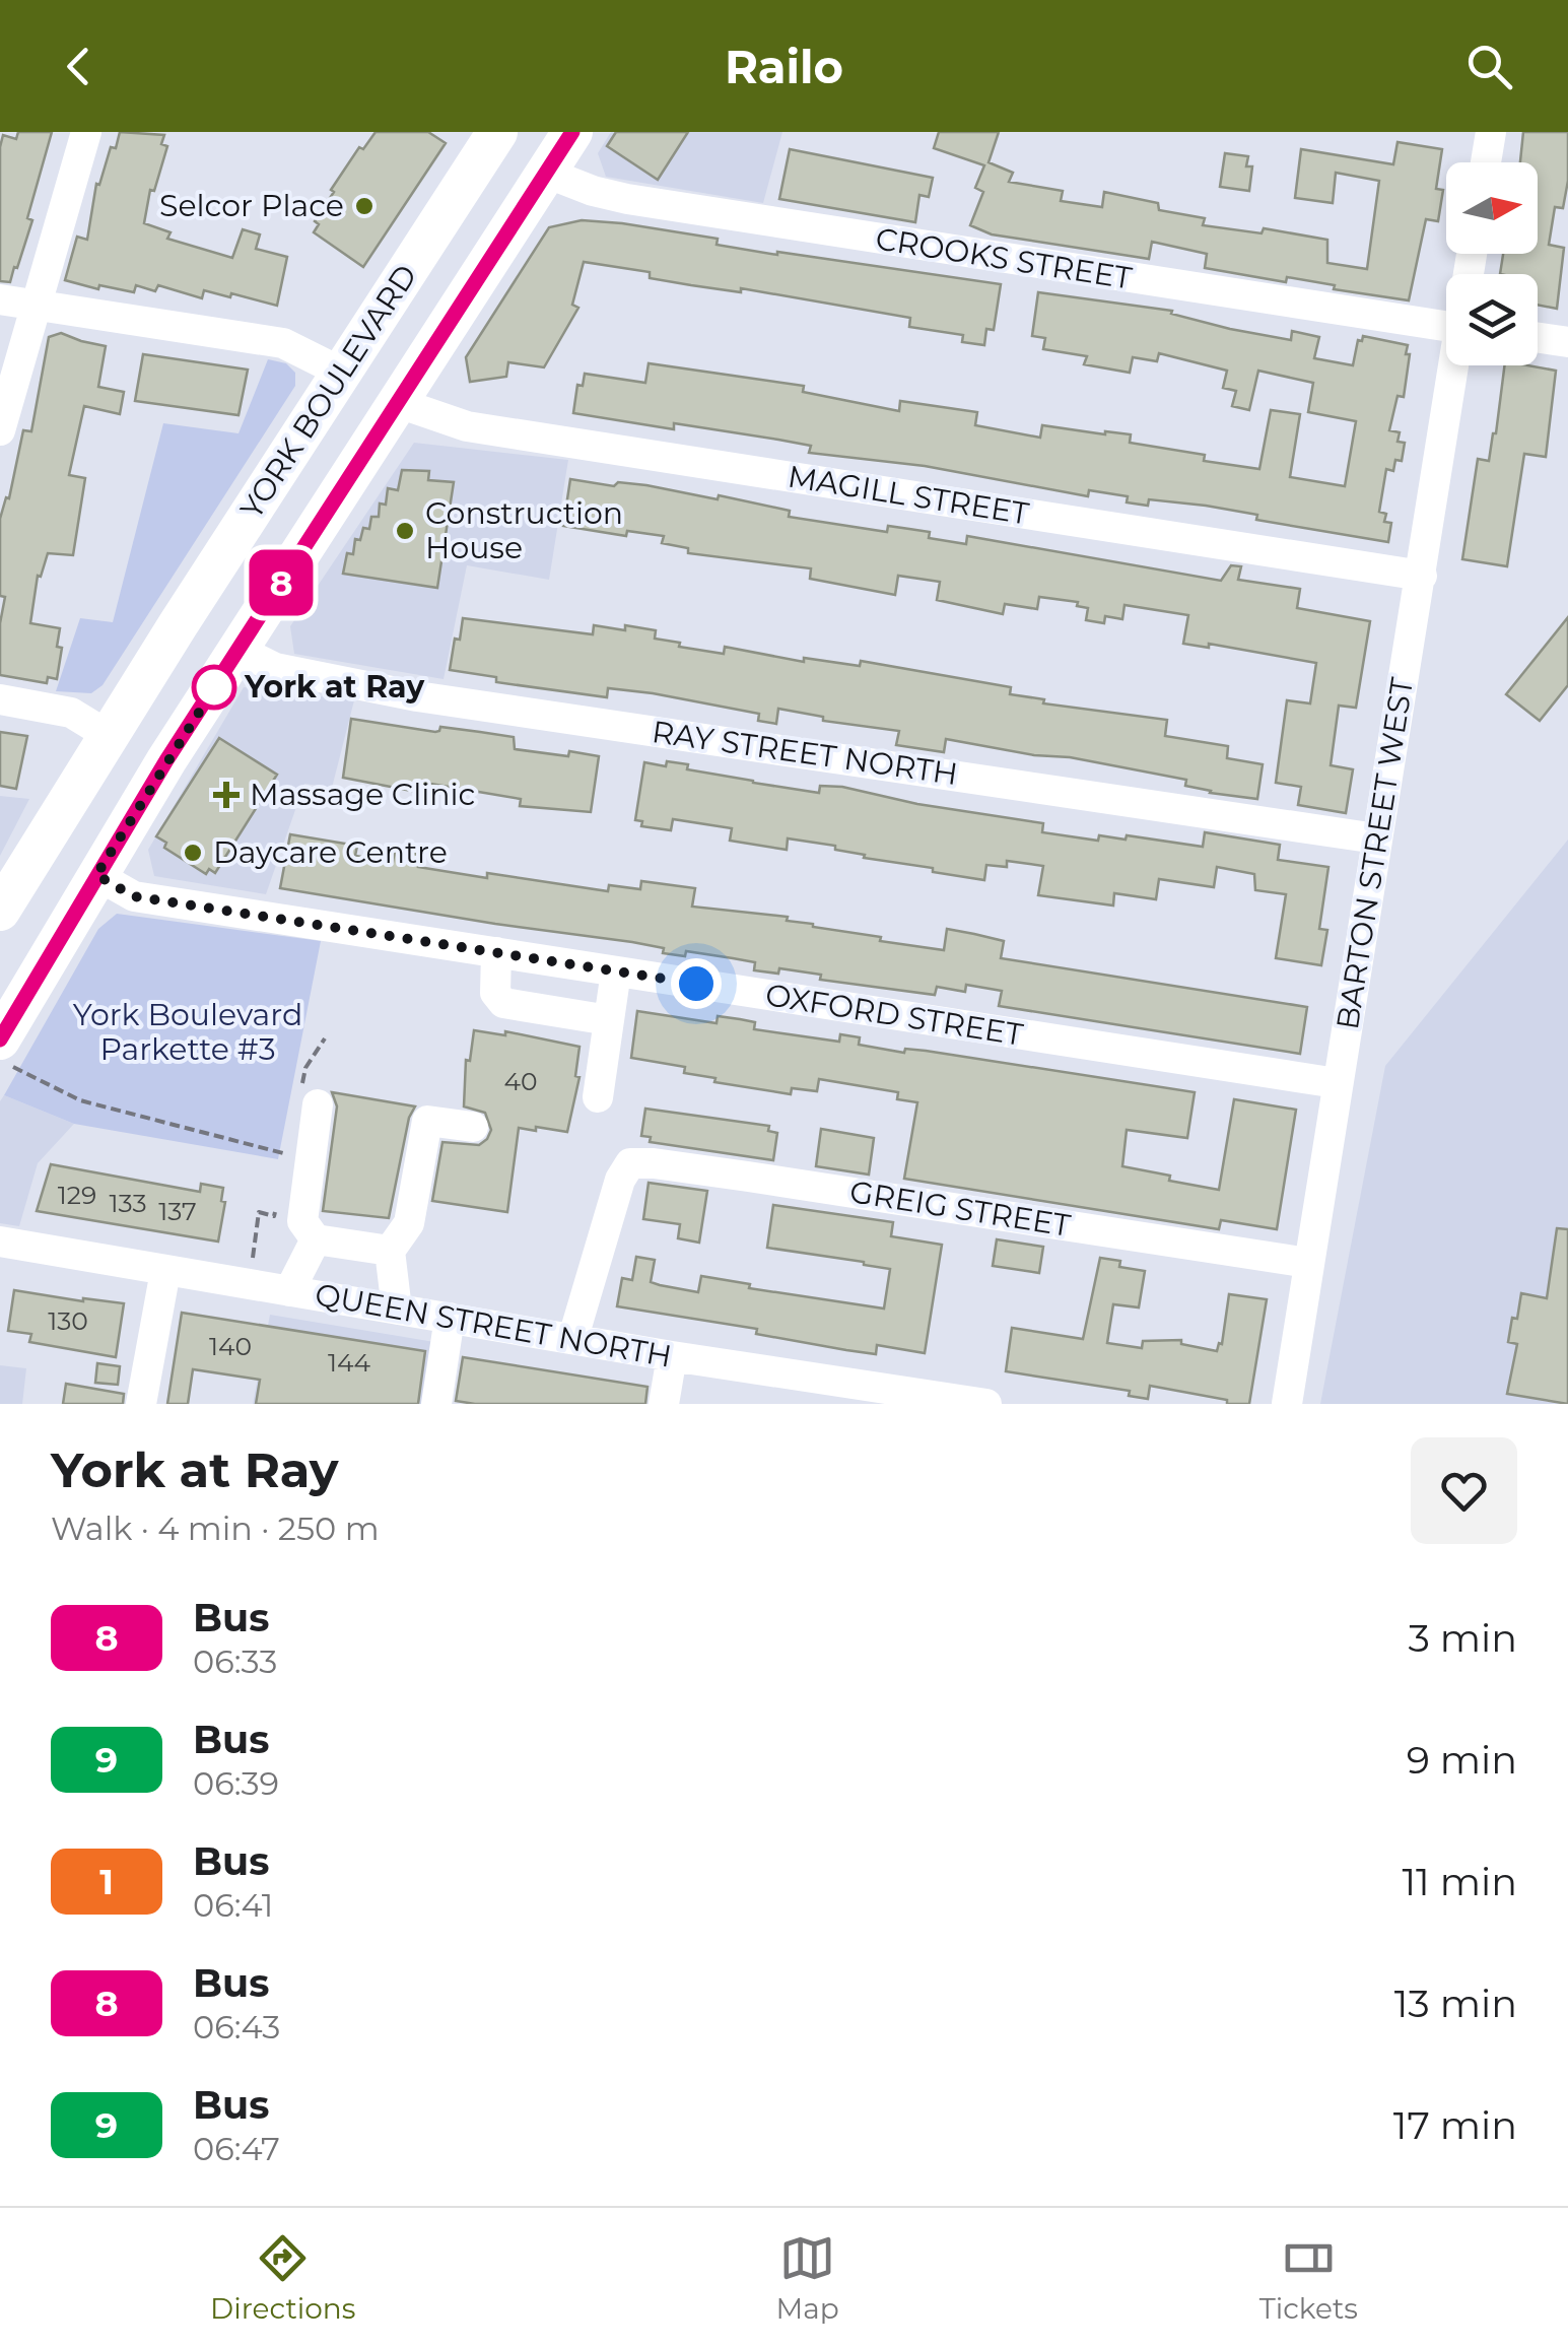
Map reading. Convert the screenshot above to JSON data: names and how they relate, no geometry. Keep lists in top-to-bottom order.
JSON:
{
  "streets": {
    "main road": ["YORK BOULEVARD"],
    "street": [
      "CROOKS STREET",
      "MAGILL STREET",
      "RAY STREET NORTH",
      "BARTON STREET WEST",
      "OXFORD STREET",
      "GREIG STREET",
      "QUEEN STREET NORTH"
    ]
  },
  "crossings": [
    ["CROOKS STREET", "YORK BOULEVARD"],
    ["YORK BOULEVARD", "MAGILL STREET"],
    ["YORK BOULEVARD", "RAY STREET NORTH"],
    ["YORK BOULEVARD", "OXFORD STREET"],
    ["MAGILL STREET", "BARTON STREET WEST"],
    ["RAY STREET NORTH", "BARTON STREET WEST"],
    ["BARTON STREET WEST", "OXFORD STREET"],
    ["BARTON STREET WEST", "GREIG STREET"],
    ["GREIG STREET", "QUEEN STREET NORTH"]
  ],
  "parks": ["York Boulevard Parkette #3"],
  "places": {
    "other": [
      "Selcor Place",
      "Construction House",
      "York at Ray",
      "Daycare Centre"
    ],
    "health": ["Massage Clinic"]
  },
  "lines": ["bus line 8"],
  "house_numbers": [
    "40",
    "129",
    "133",
    "137",
    "130",
    "140",
    "144"
  ],
  "north": "right",
  "page": {
    "header": "Railo",
    "on_map": "8",
    "heading": ["York at Ray", "Walk · 4 min · 250 m"],
    "list": [
      {
        "mark": "8",
        "name": "Bus",
        "note": "06:33",
        "value": "3 min"
      },
      {
        "mark": "9",
        "name": "Bus",
        "note": "06:39",
        "value": "9 min"
      },
      {
        "mark": "1",
        "name": "Bus",
        "note": "06:41",
        "value": "11 min"
      },
      {
        "mark": "8",
        "name": "Bus",
        "note": "06:43",
        "value": "13 min"
      },
      {
        "mark": "9",
        "name": "Bus",
        "note": "06:47",
        "value": "17 min"
      }
    ],
    "tabs": ["Directions", "Map", "Tickets"]
  }
}
